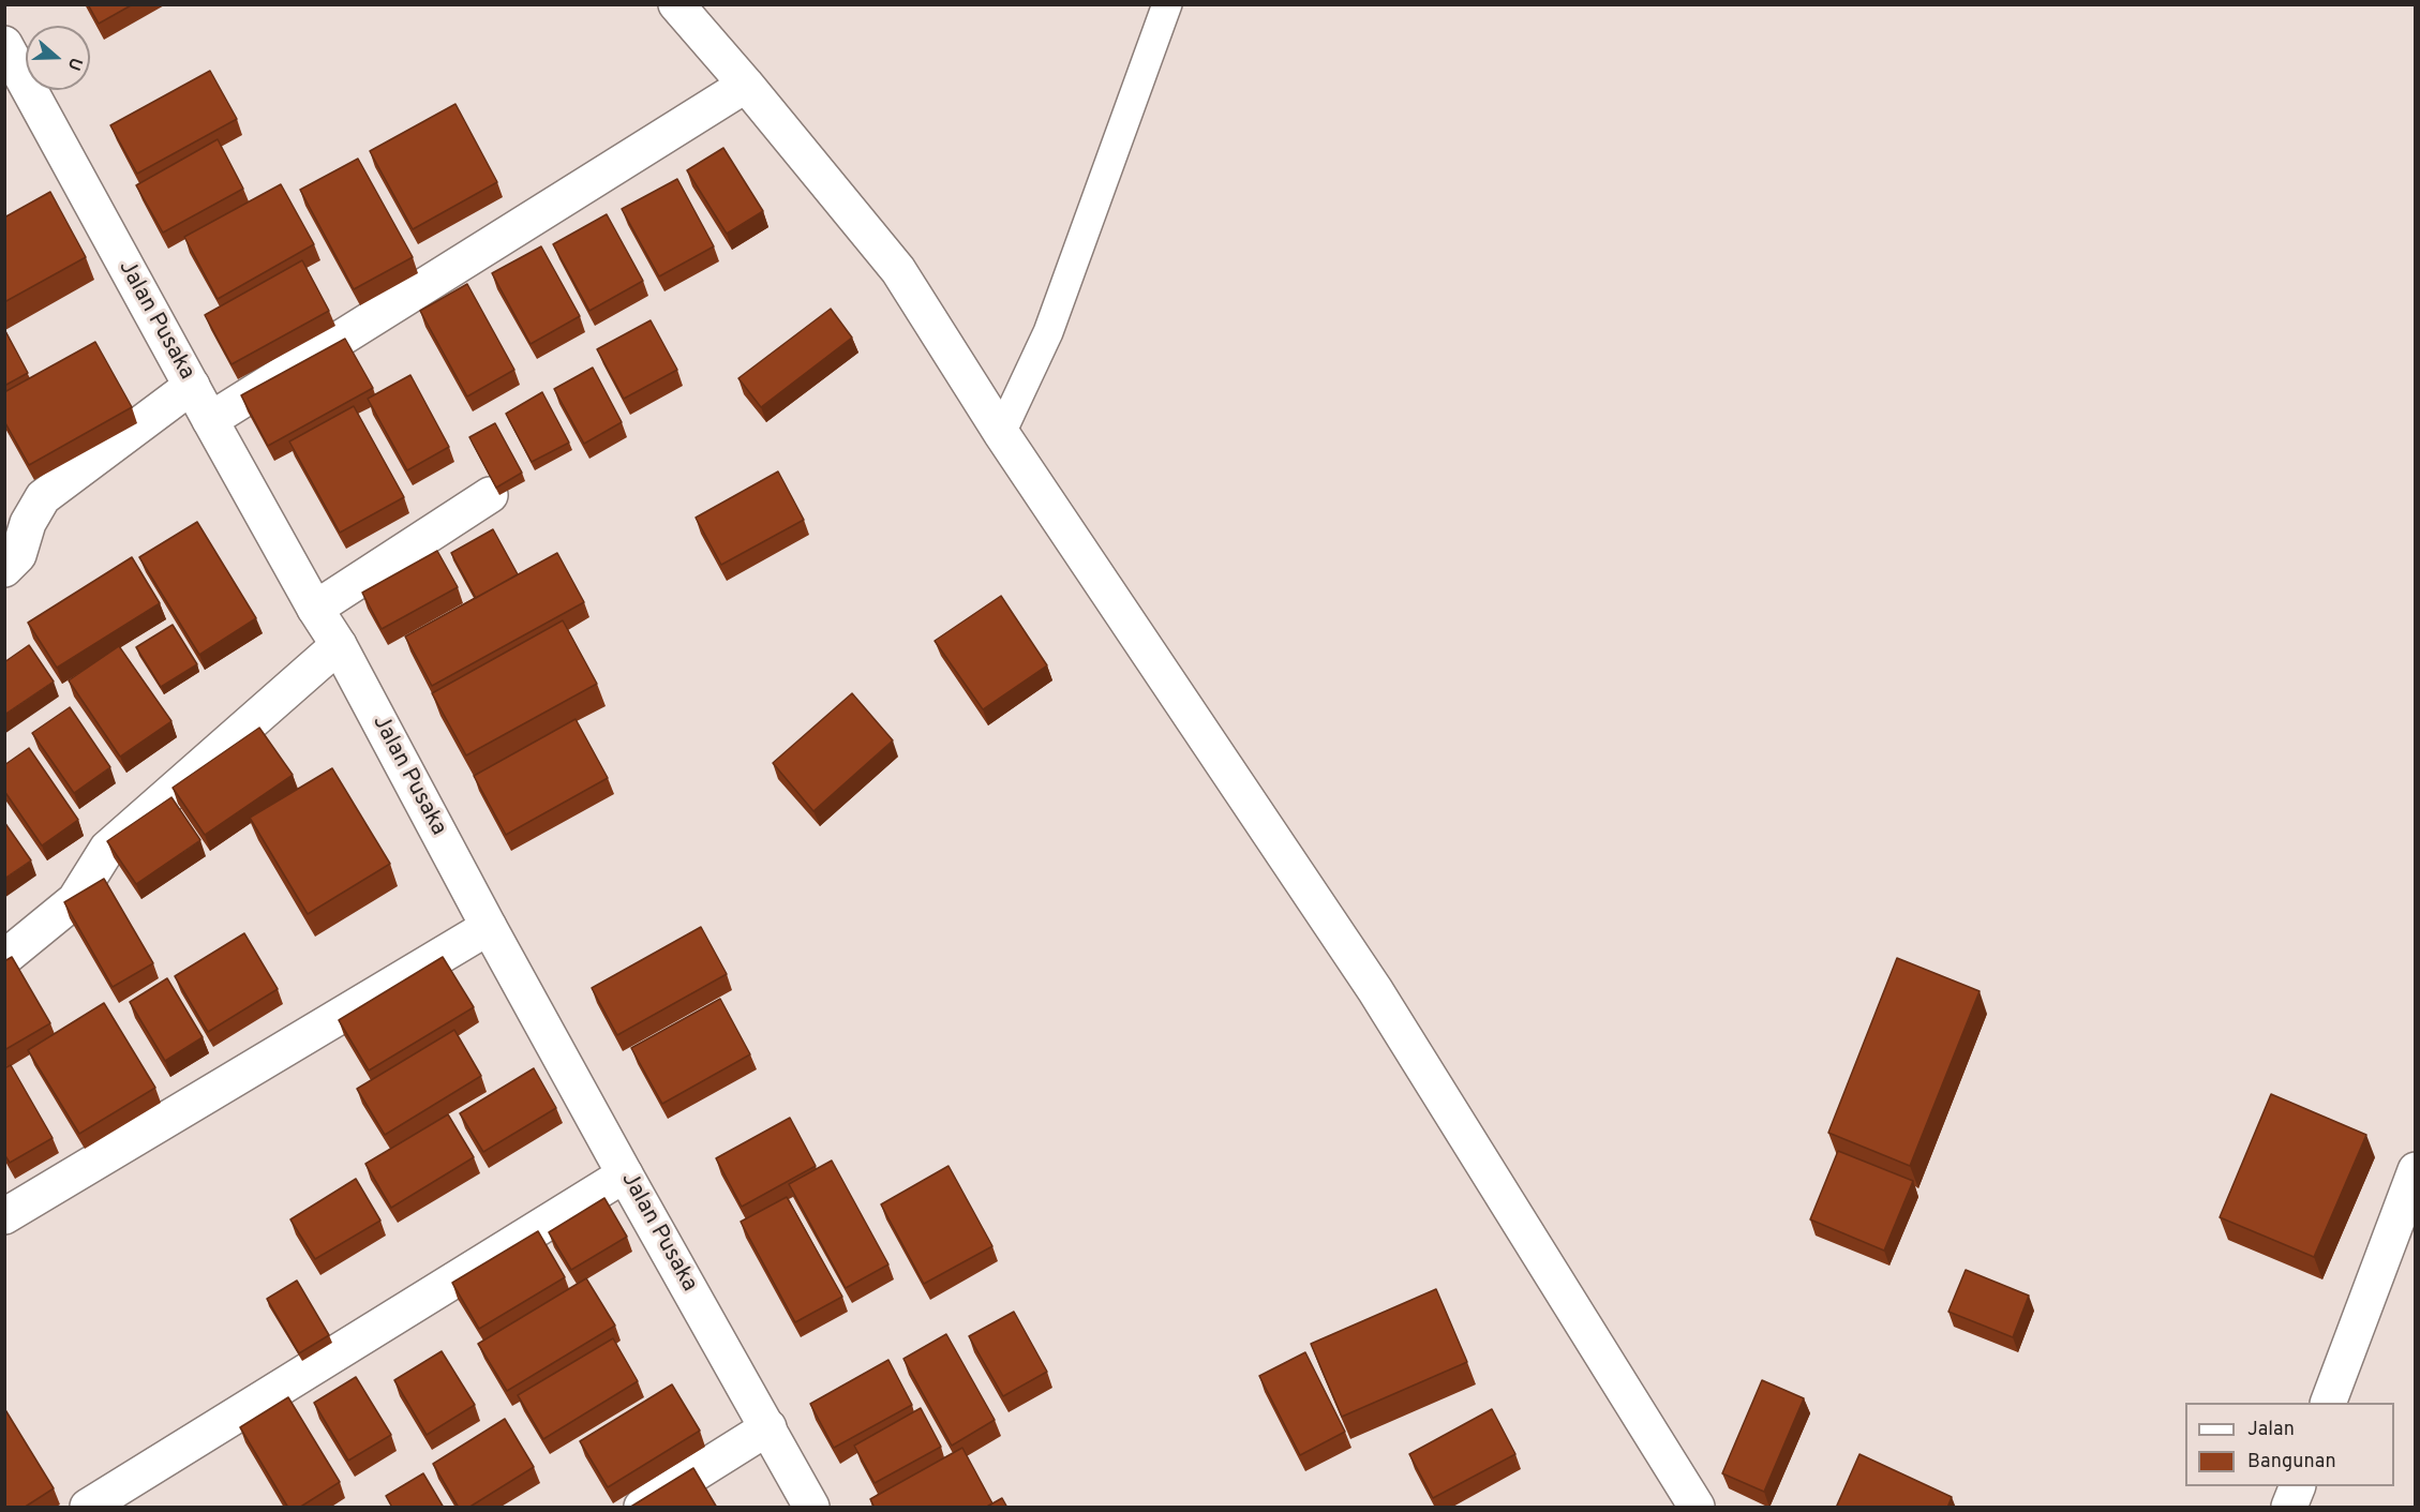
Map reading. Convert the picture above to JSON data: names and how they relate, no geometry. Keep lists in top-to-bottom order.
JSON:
{
  "streets": {
    "street": ["Jalan Pusaka"]
  },
  "legend": ["Jalan", "Bangunan"],
  "north": "right"
}
